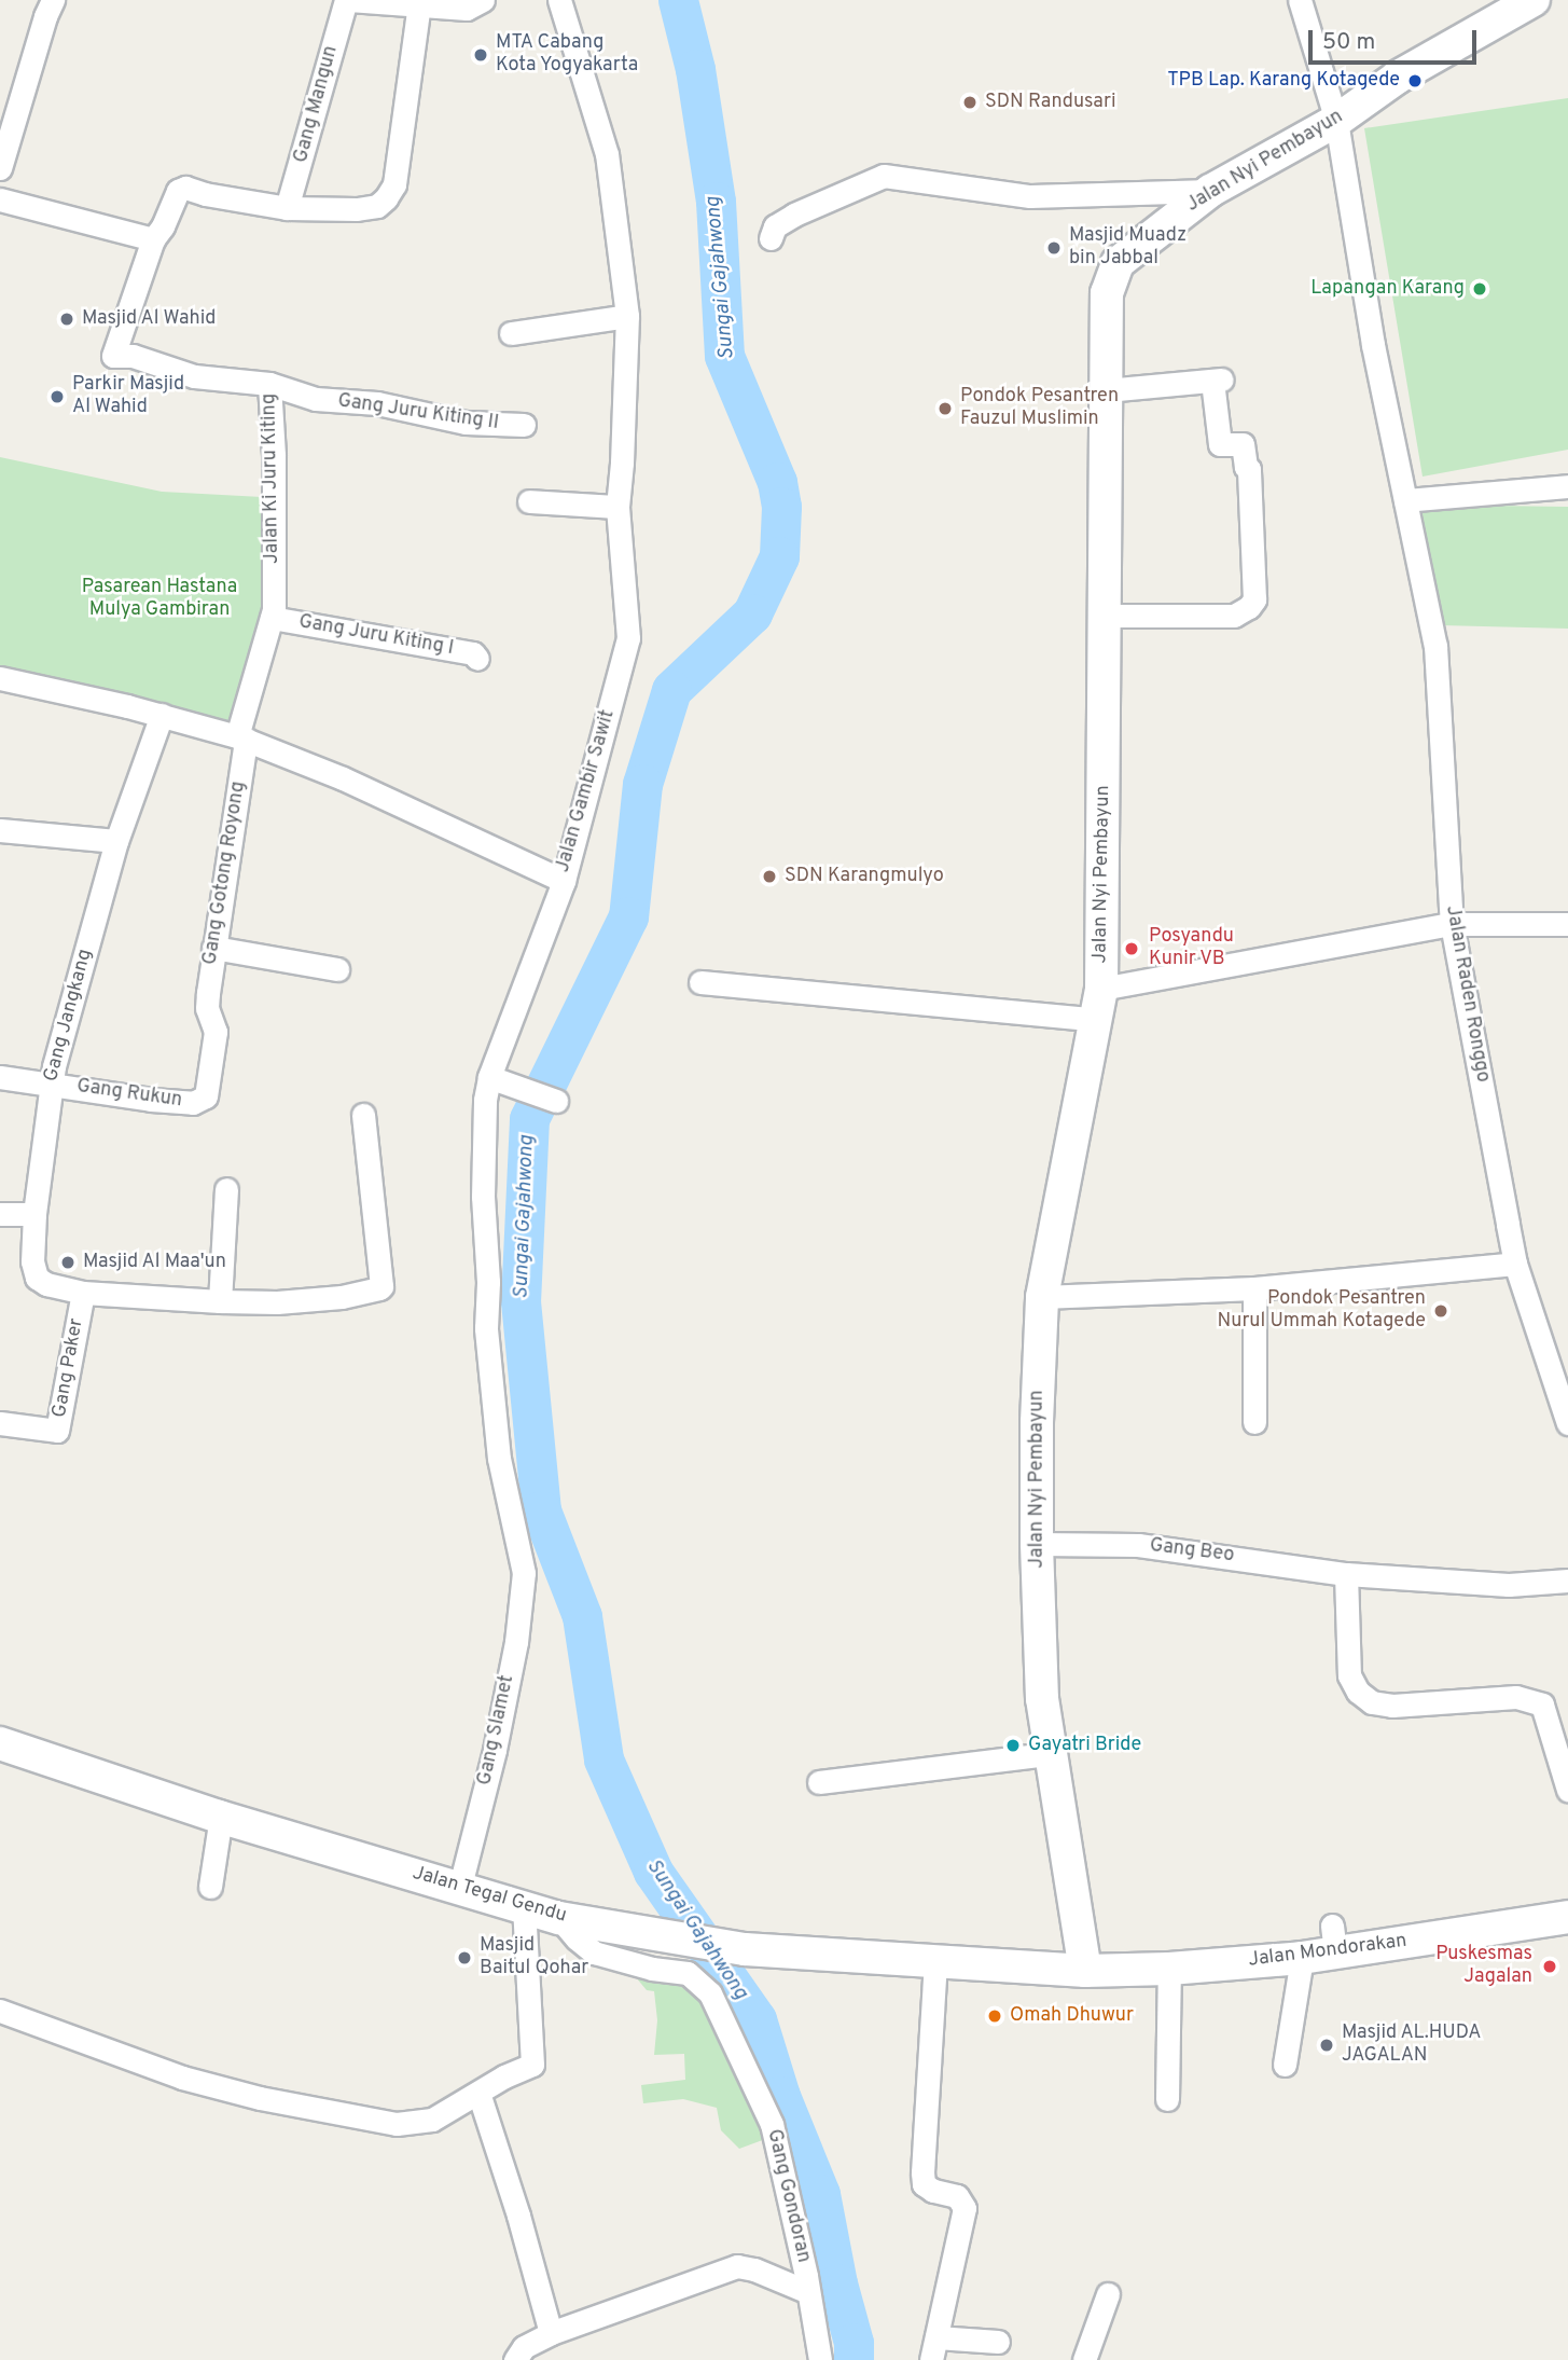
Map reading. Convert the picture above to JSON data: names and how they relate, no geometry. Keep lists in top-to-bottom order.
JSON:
{
  "streets": {
    "street": [
      "Gang Mangun",
      "Jalan Nyi Pembayun",
      "Gang Juru Kiting II",
      "Jalan Ki Juru Kiting",
      "Gang Juru Kiting I",
      "Jalan Gambir Sawit",
      "Gang Gotong Royong",
      "Jalan Raden Ronggo",
      "Gang Jangkang",
      "Gang Rukun",
      "Gang Paker",
      "Gang Beo",
      "Gang Slamet",
      "Jalan Tegal Gendu",
      "Jalan Mondorakan",
      "Gang Gondoran"
    ]
  },
  "crossings": [
    ["Jalan Nyi Pembayun", "Jalan Raden Ronggo"],
    ["Jalan Nyi Pembayun", "Gang Beo"],
    ["Jalan Nyi Pembayun", "Jalan Tegal Gendu"],
    ["Jalan Nyi Pembayun", "Jalan Mondorakan"],
    ["Gang Juru Kiting II", "Jalan Ki Juru Kiting"],
    ["Jalan Ki Juru Kiting", "Gang Juru Kiting I"],
    ["Jalan Ki Juru Kiting", "Jalan Gambir Sawit"],
    ["Jalan Ki Juru Kiting", "Gang Gotong Royong"],
    ["Jalan Gambir Sawit", "Gang Gotong Royong"],
    ["Jalan Gambir Sawit", "Gang Jangkang"],
    ["Jalan Gambir Sawit", "Gang Slamet"],
    ["Gang Gotong Royong", "Gang Rukun"],
    ["Gang Jangkang", "Gang Rukun"],
    ["Gang Jangkang", "Gang Paker"],
    ["Gang Slamet", "Jalan Tegal Gendu"],
    ["Jalan Tegal Gendu", "Jalan Mondorakan"],
    ["Jalan Tegal Gendu", "Gang Gondoran"]
  ],
  "water": ["Sungai Gajahwong"],
  "parks": ["Pasarean Hastana Mulya Gambiran"],
  "places": [
    "MTA Cabang Kota Yogyakarta",
    "TPB Lap. Karang Kotagede",
    "SDN Randusari",
    "Masjid Muadz bin Jabbal",
    "Lapangan Karang",
    "Masjid Al Wahid",
    "Parkir Masjid Al Wahid",
    "Pondok Pesantren Fauzul Muslimin",
    "SDN Karangmulyo",
    "Posyandu Kunir VB",
    "Masjid Al Maa'un",
    "Pondok Pesantren Nurul Ummah Kotagede",
    "Gayatri Bride",
    "Masjid Baitul Qohar",
    "Puskesmas Jagalan",
    "Omah Dhuwur",
    "Masjid AL.HUDA JAGALAN"
  ],
  "scale_bar": "50 m"
}
